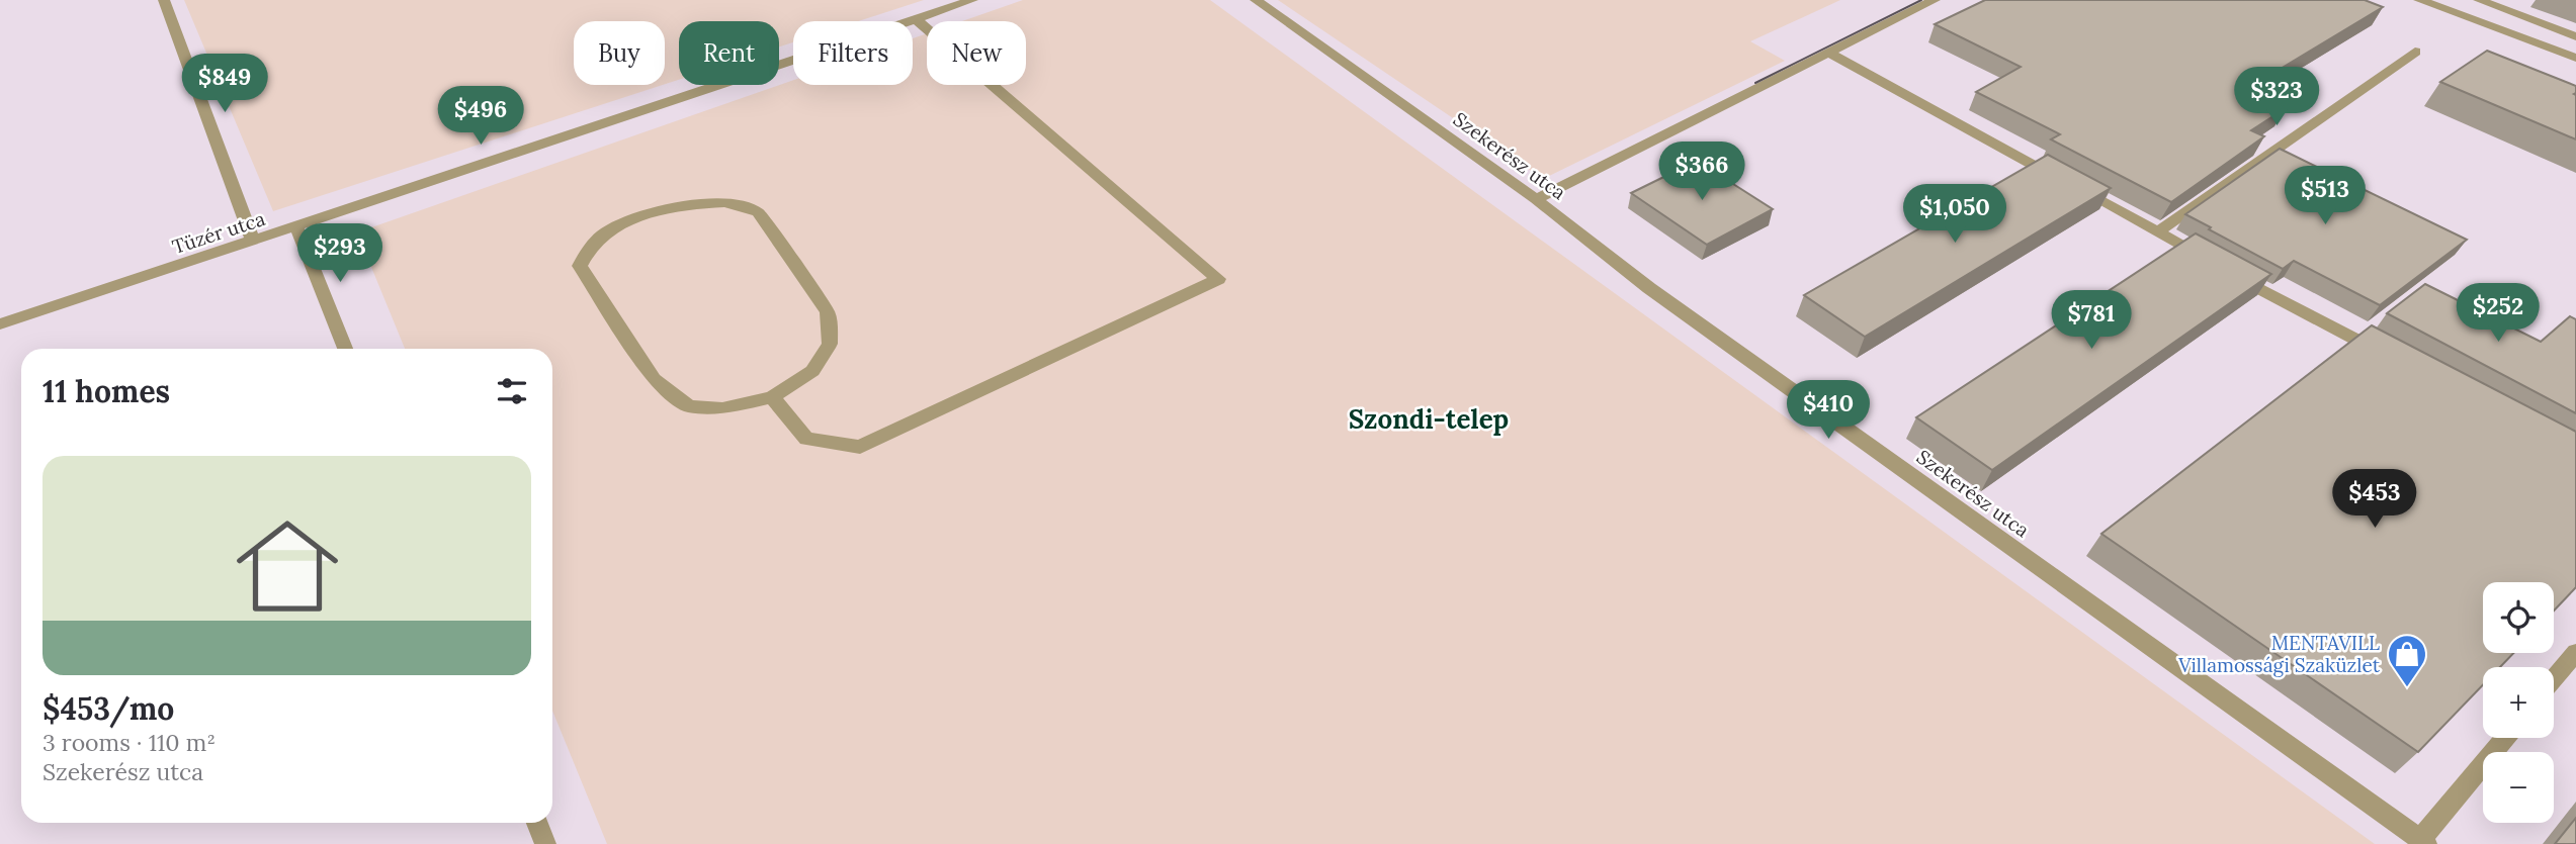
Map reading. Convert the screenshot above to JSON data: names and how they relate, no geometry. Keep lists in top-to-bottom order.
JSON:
{
  "streets": {
    "street": ["Szekerész utca", "Tüzér utca"]
  },
  "districts": ["Szondi-telep"],
  "places": {
    "shop": ["MENTAVILL Villamossági Szaküzlet"]
  },
  "page": {
    "chip": [
      "Buy",
      "Rent",
      "Filters",
      "New"
    ],
    "price": [
      "$849",
      "$323",
      "$496",
      "$366",
      "$513",
      "$1,050",
      "$293",
      "$252",
      "$781",
      "$410",
      "$453"
    ],
    "heading": "11 homes",
    "list": [
      {
        "name": "$453/mo",
        "note": "3 rooms · 110 m² · Szekerész utca"
      }
    ],
    "map_buttons": ["+", "−"]
  }
}
